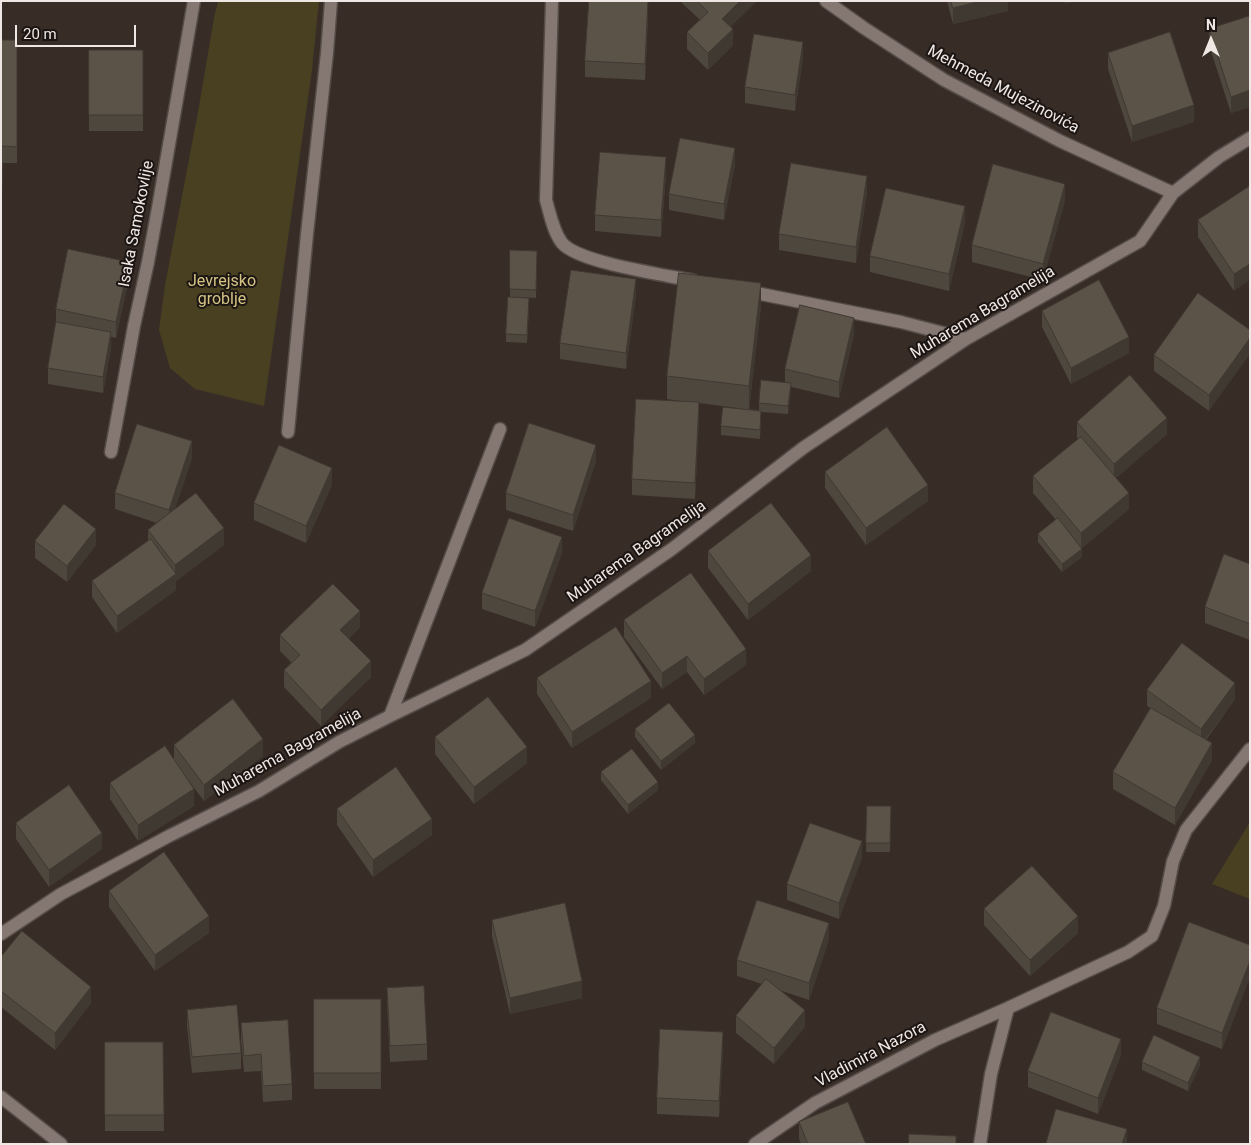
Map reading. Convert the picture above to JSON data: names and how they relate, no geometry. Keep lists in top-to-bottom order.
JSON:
{
  "streets": {
    "street": [
      "Mehmeda Mujezinovića",
      "Isaka Samokovlije",
      "Muharema Bagramelija",
      "Vladimira Nazora"
    ]
  },
  "crossings": [
    ["Mehmeda Mujezinovića", "Muharema Bagramelija"]
  ],
  "parks": ["Jevrejsko groblje"],
  "scale_bar": "20 m",
  "north": "top"
}
